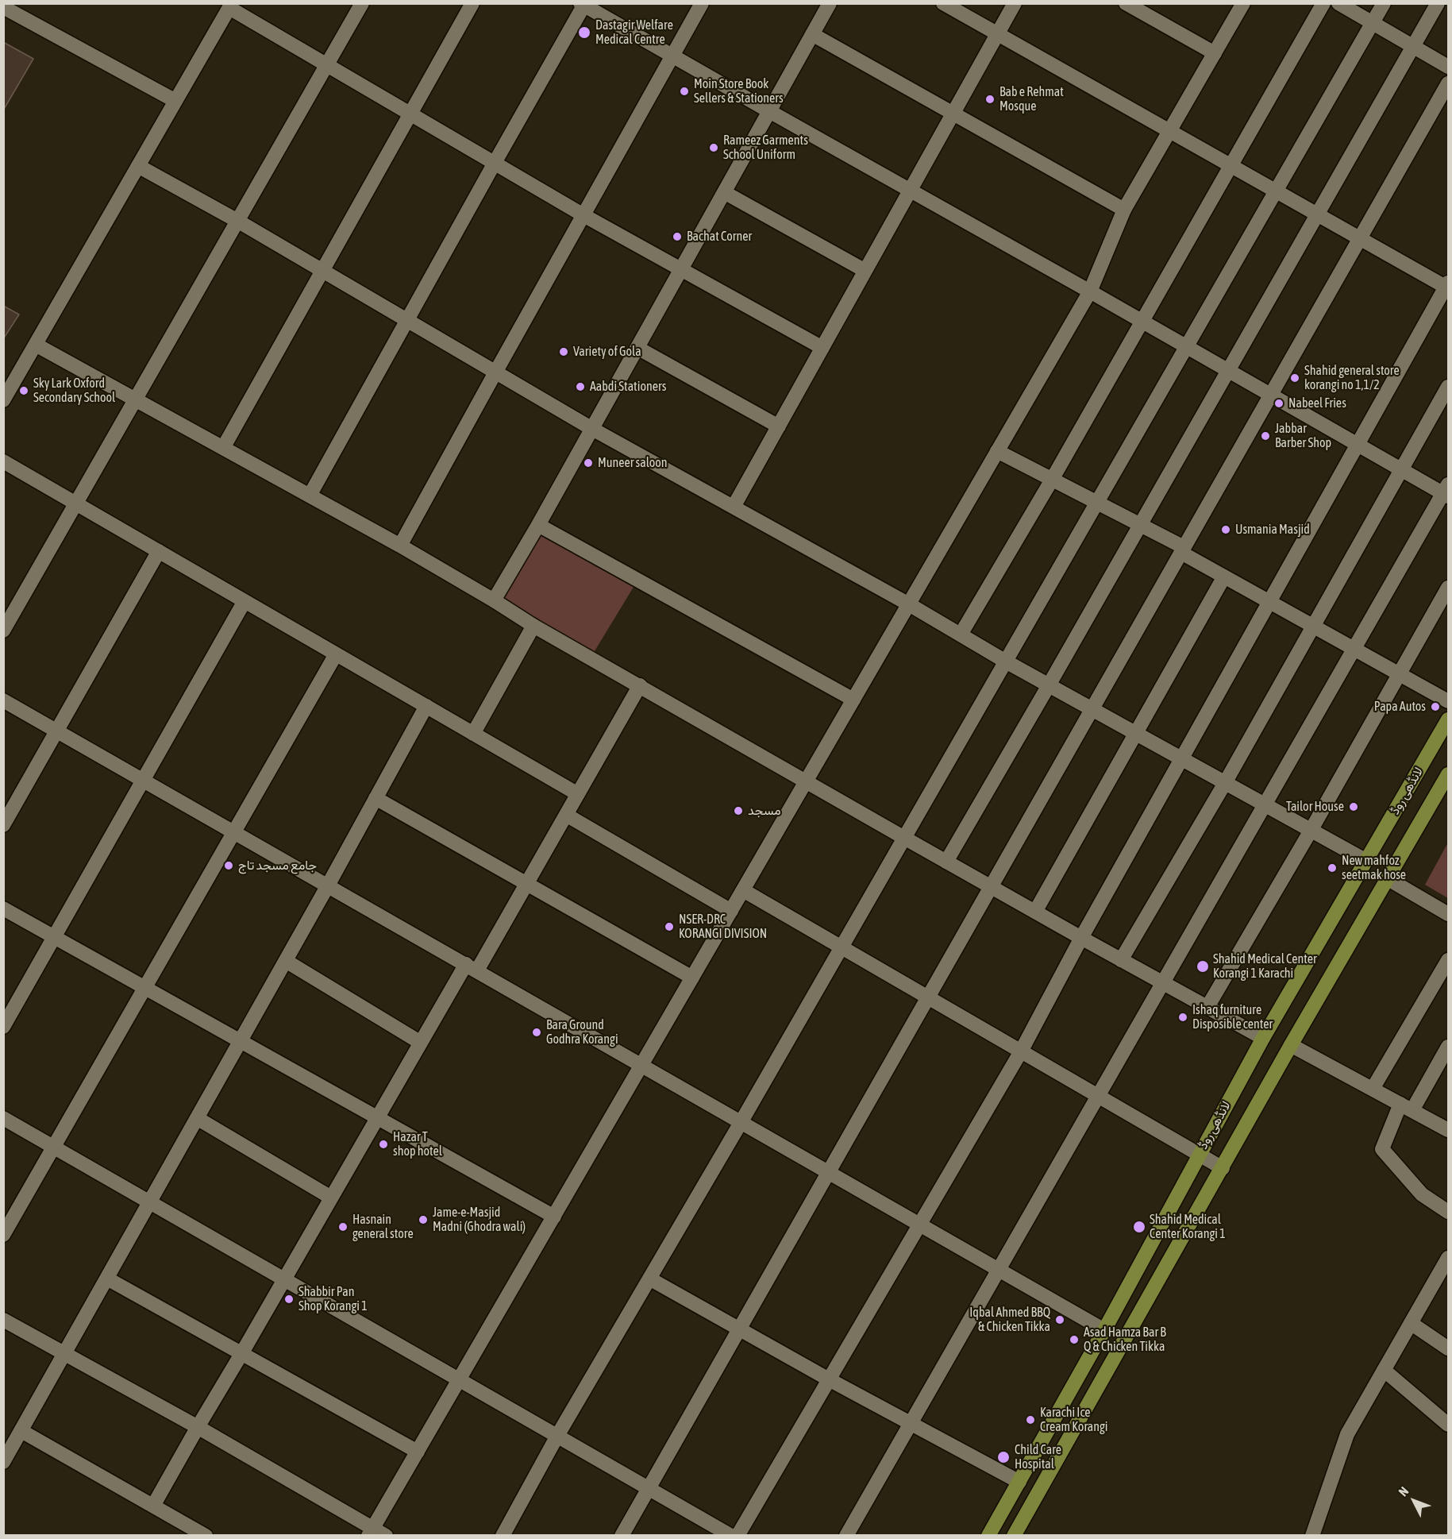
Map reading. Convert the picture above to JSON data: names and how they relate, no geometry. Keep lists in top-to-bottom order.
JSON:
{
  "streets": {
    "main road": ["لانڈھی روڈ"]
  },
  "places": [
    "Dastagir Welfare Medical Centre",
    "Moin Store Book Sellers & Stationers",
    "Bab e Rehmat Mosque",
    "Rameez Garments School Uniform",
    "Bachat Corner",
    "Variety of Gola",
    "Shahid general store korangi no 1,1/2",
    "Aabdi Stationers",
    "Sky Lark Oxford Secondary School",
    "Nabeel Fries",
    "Jabbar Barber Shop",
    "Muneer saloon",
    "Usmania Masjid",
    "Papa Autos",
    "Tailor House",
    "مسجد",
    "جامع مسجد تاج",
    "New mahfoz seetmak hose",
    "NSER-DRC KORANGI DIVISION",
    "Shahid Medical Center Korangi 1 Karachi",
    "Ishaq furniture Disposible center",
    "Bara Ground Godhra Korangi",
    "Hazar T shop hotel",
    "Jame-e-Masjid Madni (Ghodra wali)",
    "Hasnain general store",
    "Shahid Medical Center Korangi 1",
    "Shabbir Pan Shop Korangi 1",
    "Iqbal Ahmed BBQ & Chicken Tikka",
    "Asad Hamza Bar B Q & Chicken Tikka",
    "Karachi Ice Cream Korangi",
    "Child Care Hospital"
  ],
  "north": "top left"
}
